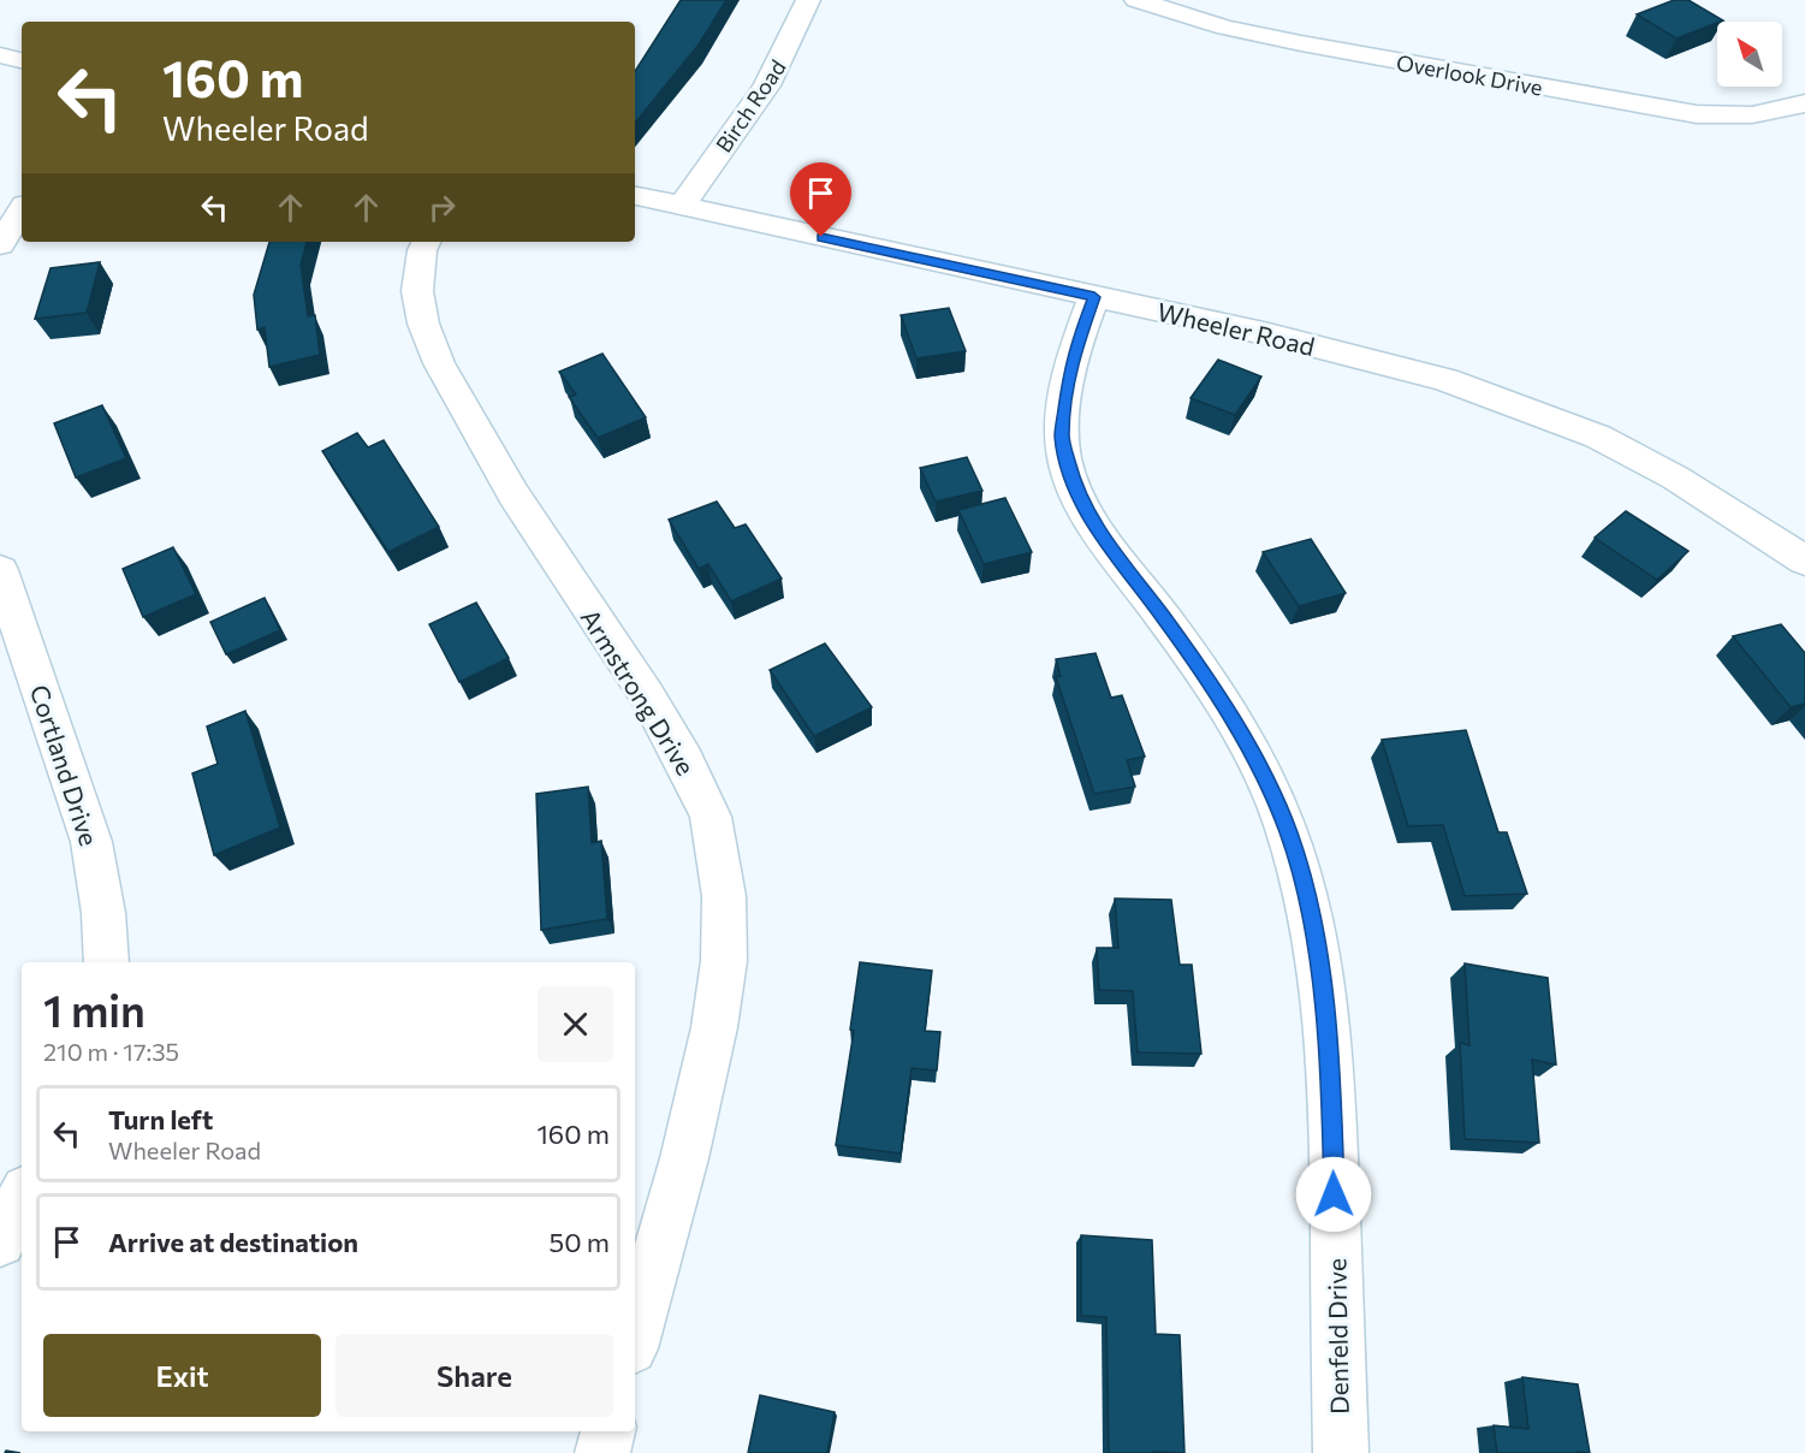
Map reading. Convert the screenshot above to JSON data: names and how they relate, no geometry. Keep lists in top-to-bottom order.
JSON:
{
  "streets": {
    "street": [
      "Overlook Drive",
      "Birch Road",
      "Wheeler Road",
      "Armstrong Drive",
      "Cortland Drive",
      "Denfeld Drive"
    ]
  },
  "crossings": [
    ["Birch Road", "Wheeler Road"],
    ["Wheeler Road", "Denfeld Drive"]
  ],
  "north": "top left",
  "page": {
    "turn": ["160 m", "Wheeler Road"],
    "heading": ["1 min", "210 m · 17:35"],
    "list": [
      {
        "name": "Turn left",
        "note": "Wheeler Road",
        "value": "160 m"
      },
      {
        "name": "Arrive at destination",
        "value": "50 m"
      }
    ],
    "buttons": ["Exit", "Share"]
  }
}
